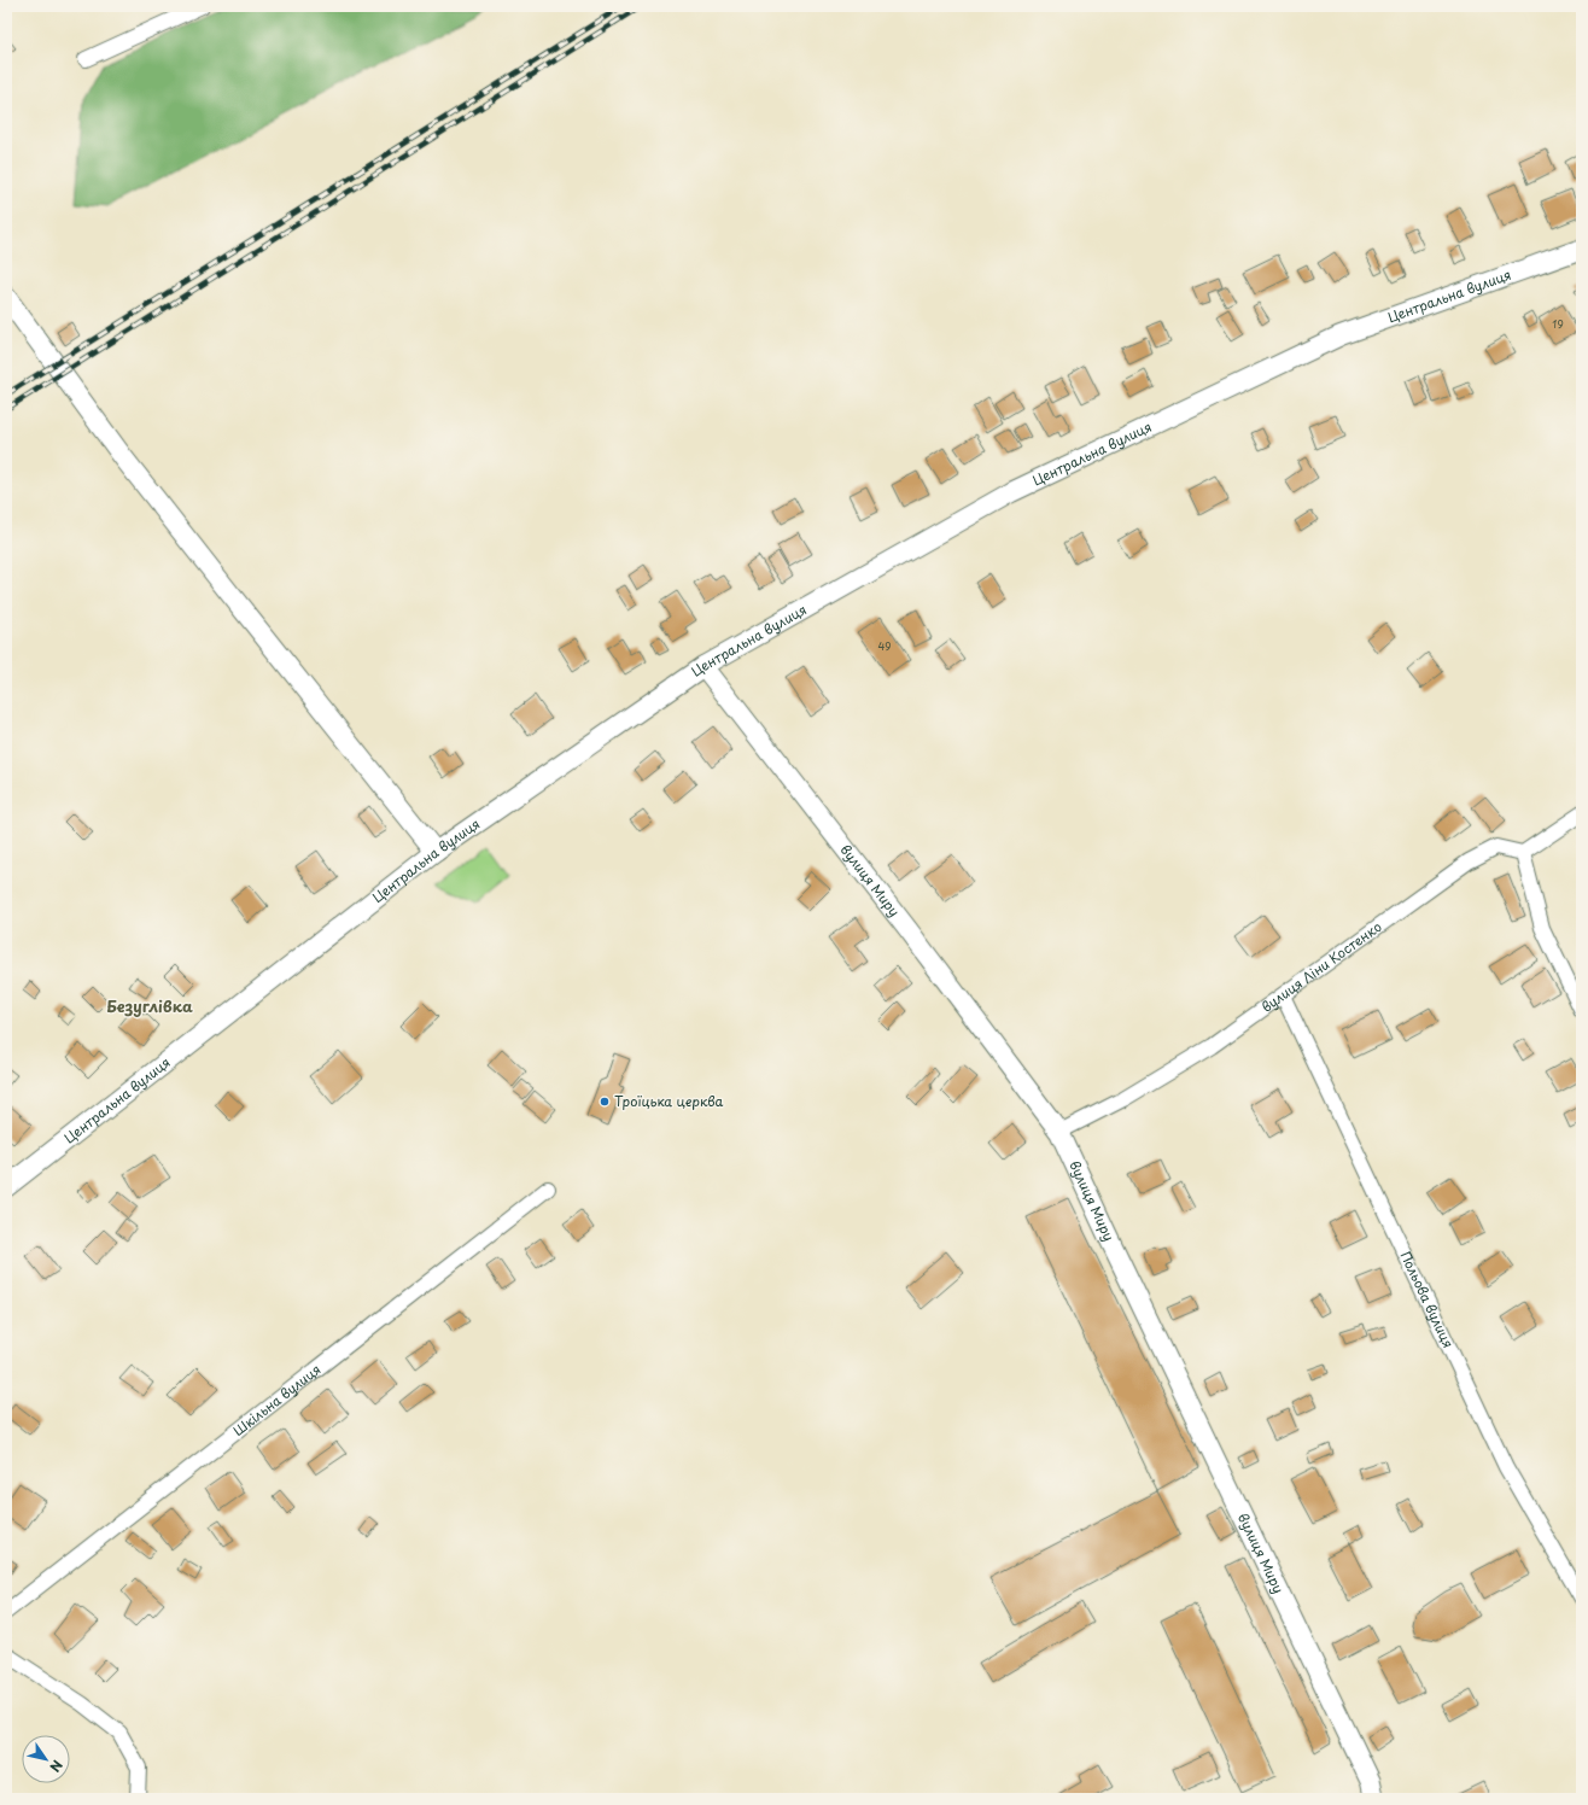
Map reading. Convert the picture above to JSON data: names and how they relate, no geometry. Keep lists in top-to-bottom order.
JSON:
{
  "streets": {
    "street": [
      "Центральна вулиця",
      "вулиця Миру",
      "вулиця Ліни Костенко",
      "Польова вулиця",
      "Шкільна вулиця"
    ]
  },
  "crossings": [
    ["Центральна вулиця", "вулиця Миру"],
    ["вулиця Миру", "вулиця Ліни Костенко"],
    ["вулиця Ліни Костенко", "Польова вулиця"]
  ],
  "districts": ["Безуглівка"],
  "places": ["Троїцька церква"],
  "house_numbers": ["19", "49"],
  "north": "bottom right"
}
